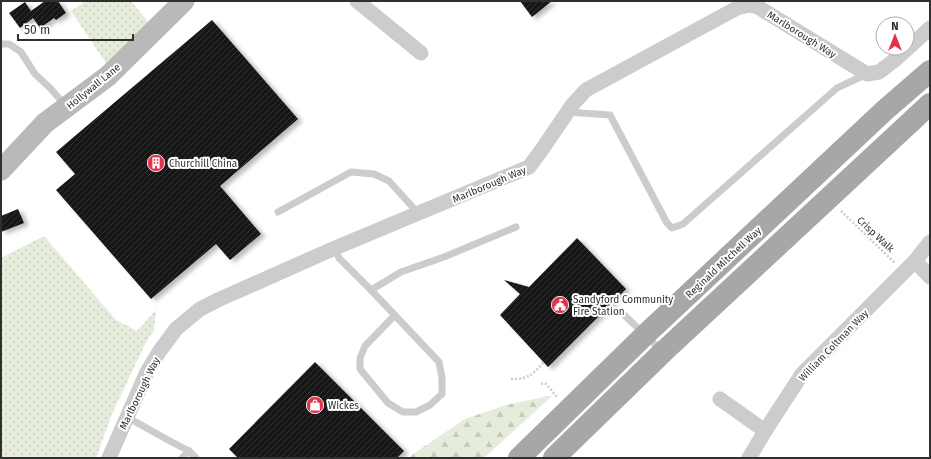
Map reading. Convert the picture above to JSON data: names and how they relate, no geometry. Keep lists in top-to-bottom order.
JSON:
{
  "streets": {
    "main road": ["Reginald Mitchell Way"],
    "street": ["Marlborough Way", "Hollywall Lane", "William Coltman Way"],
    "path": ["Crisp Walk"]
  },
  "crossings": [
    ["Crisp Walk", "William Coltman Way"]
  ],
  "places": {
    "building": ["Churchill China"],
    "public building": ["Sandyford Community Fire Station"],
    "shop": ["Wickes"]
  },
  "scale_bar": "50 m",
  "north": "top"
}
